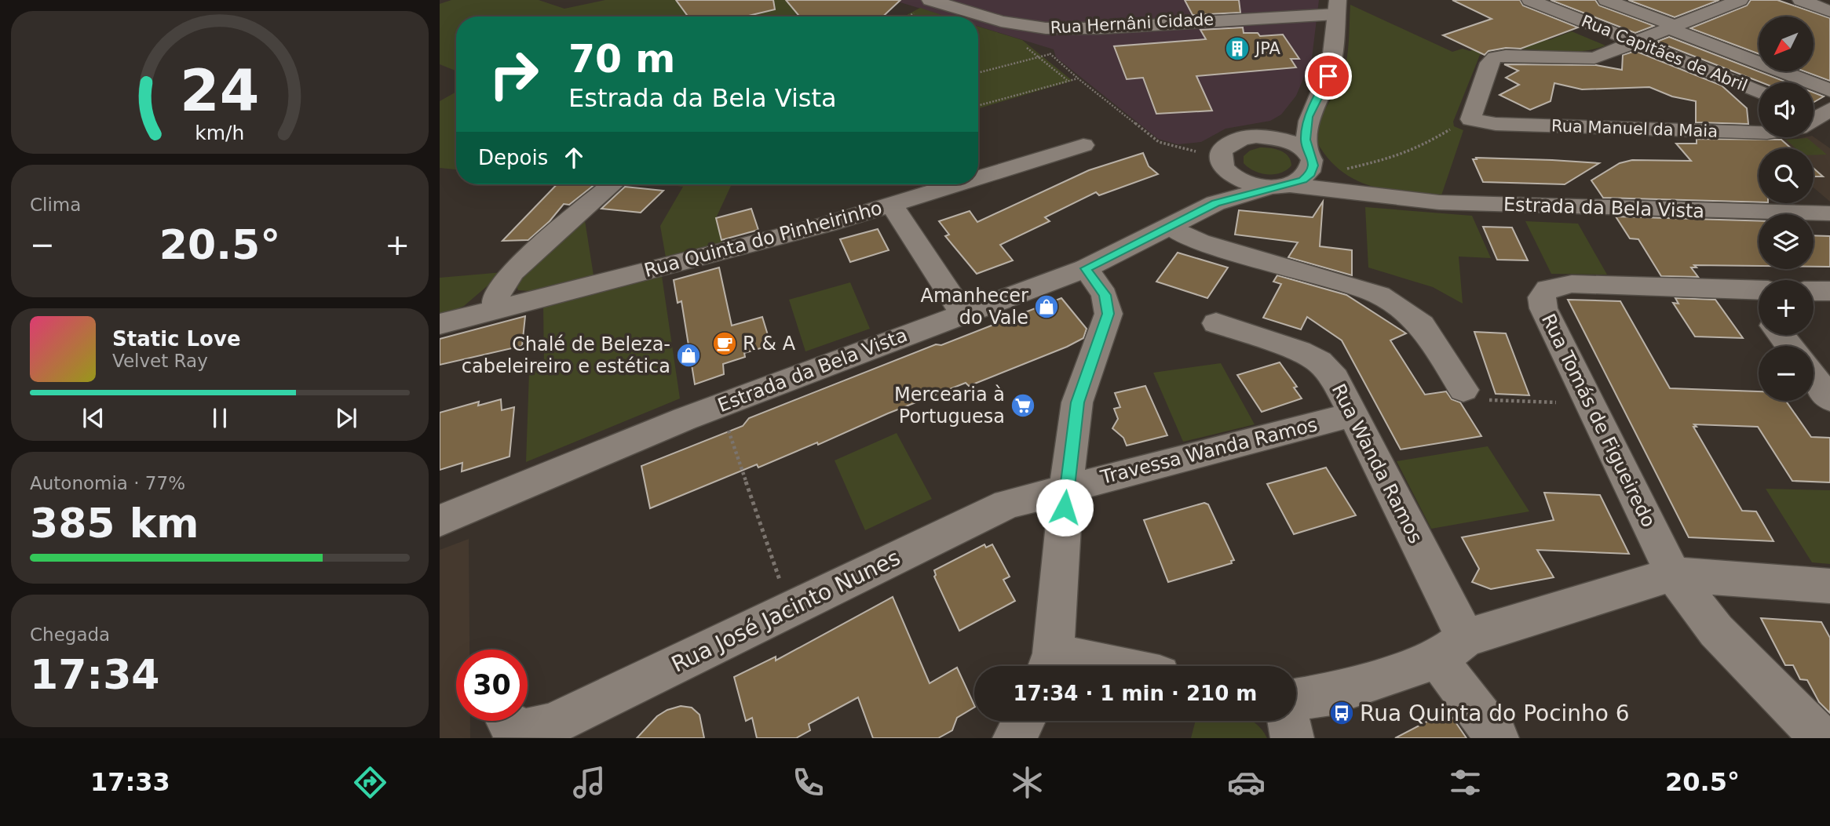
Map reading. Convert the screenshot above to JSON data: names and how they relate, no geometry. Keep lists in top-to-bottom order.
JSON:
{
  "streets": {
    "street": [
      "Rua Hernâni Cidade",
      "Rua Capitães de Abril",
      "Rua Manuel da Maia",
      "Estrada da Bela Vista",
      "Rua Quinta do Pinheirinho",
      "Rua Tomás de Figueiredo",
      "Travessa Wanda Ramos",
      "Rua Wanda Ramos",
      "Rua José Jacinto Nunes"
    ]
  },
  "crossings": [
    ["Travessa Wanda Ramos", "Rua Wanda Ramos"],
    ["Travessa Wanda Ramos", "Rua José Jacinto Nunes"]
  ],
  "places": {
    "building": ["JPA"],
    "shop": ["Amanhecer do Vale", "Chalé de Beleza- cabeleireiro e estética"],
    "cafe": ["R & A"],
    "supermarket": ["Mercearia à Portuguesa"],
    "bus stop": ["Rua Quinta do Pocinho 6"]
  },
  "north": "bottom left",
  "page": {
    "map_buttons": ["+", "−"],
    "turn": ["70 m", "Estrada da Bela Vista"],
    "then": "Depois",
    "tile": [
      "Clima",
      ["Autonomia · 77%", "385 km"],
      ["Chegada", "17:34"]
    ],
    "heat": ["−", "20.5°", "+"],
    "song": ["Static Love", "Velvet Ray"],
    "limit": "30",
    "trip": "17:34 · 1 min · 210 m",
    "tabs": ["17:33", "20.5°"],
    "gauge": ["24", "km/h"]
  }
}
